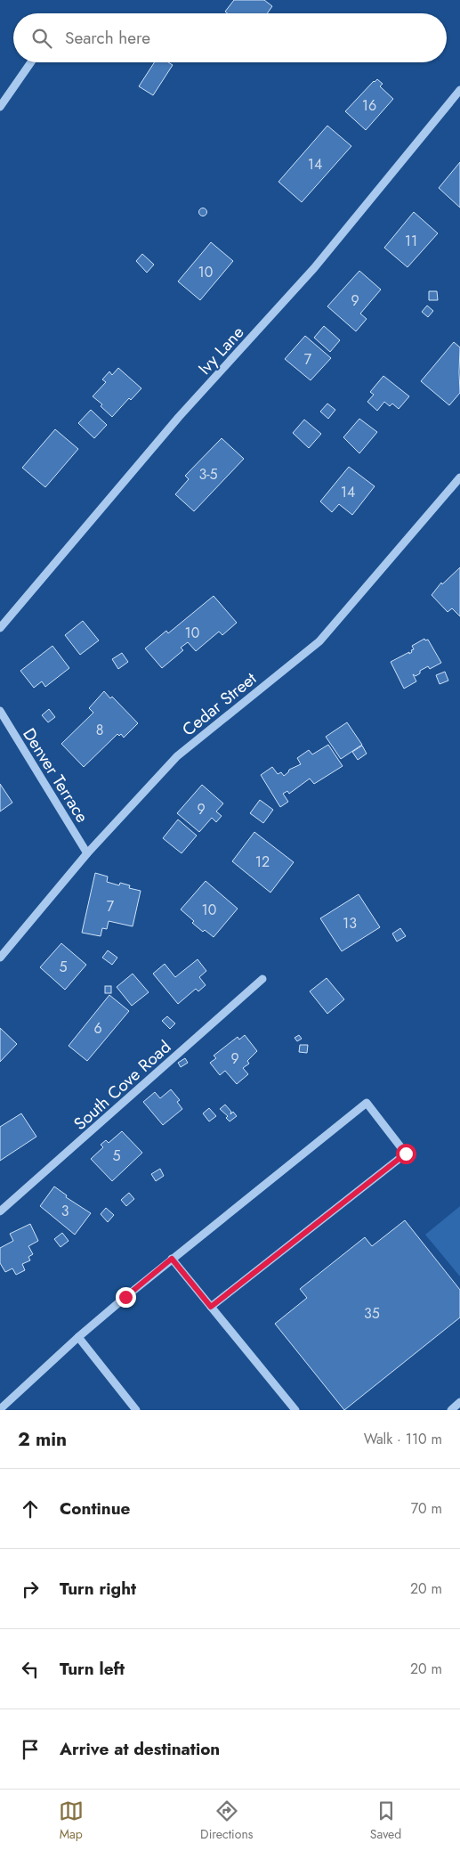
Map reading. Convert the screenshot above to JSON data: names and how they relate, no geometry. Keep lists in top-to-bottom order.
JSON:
{
  "streets": {
    "street": [
      "Ivy Lane",
      "Cedar Street",
      "Denver Terrace",
      "South Cove Road"
    ]
  },
  "crossings": [
    ["Cedar Street", "Denver Terrace"]
  ],
  "house_numbers": [
    "16",
    "14",
    "11",
    "10",
    "9",
    "7",
    "3-5",
    "14",
    "10",
    "8",
    "9",
    "12",
    "7",
    "10",
    "13",
    "5",
    "6",
    "9",
    "5",
    "3",
    "35"
  ],
  "page": {
    "search": "Search here",
    "heading": ["2 min", "Walk · 110 m"],
    "list": [
      ["Continue", "70 m"],
      ["Turn right", "20 m"],
      ["Turn left", "20 m"],
      "Arrive at destination"
    ],
    "nav": ["Map", "Directions", "Saved"]
  }
}
